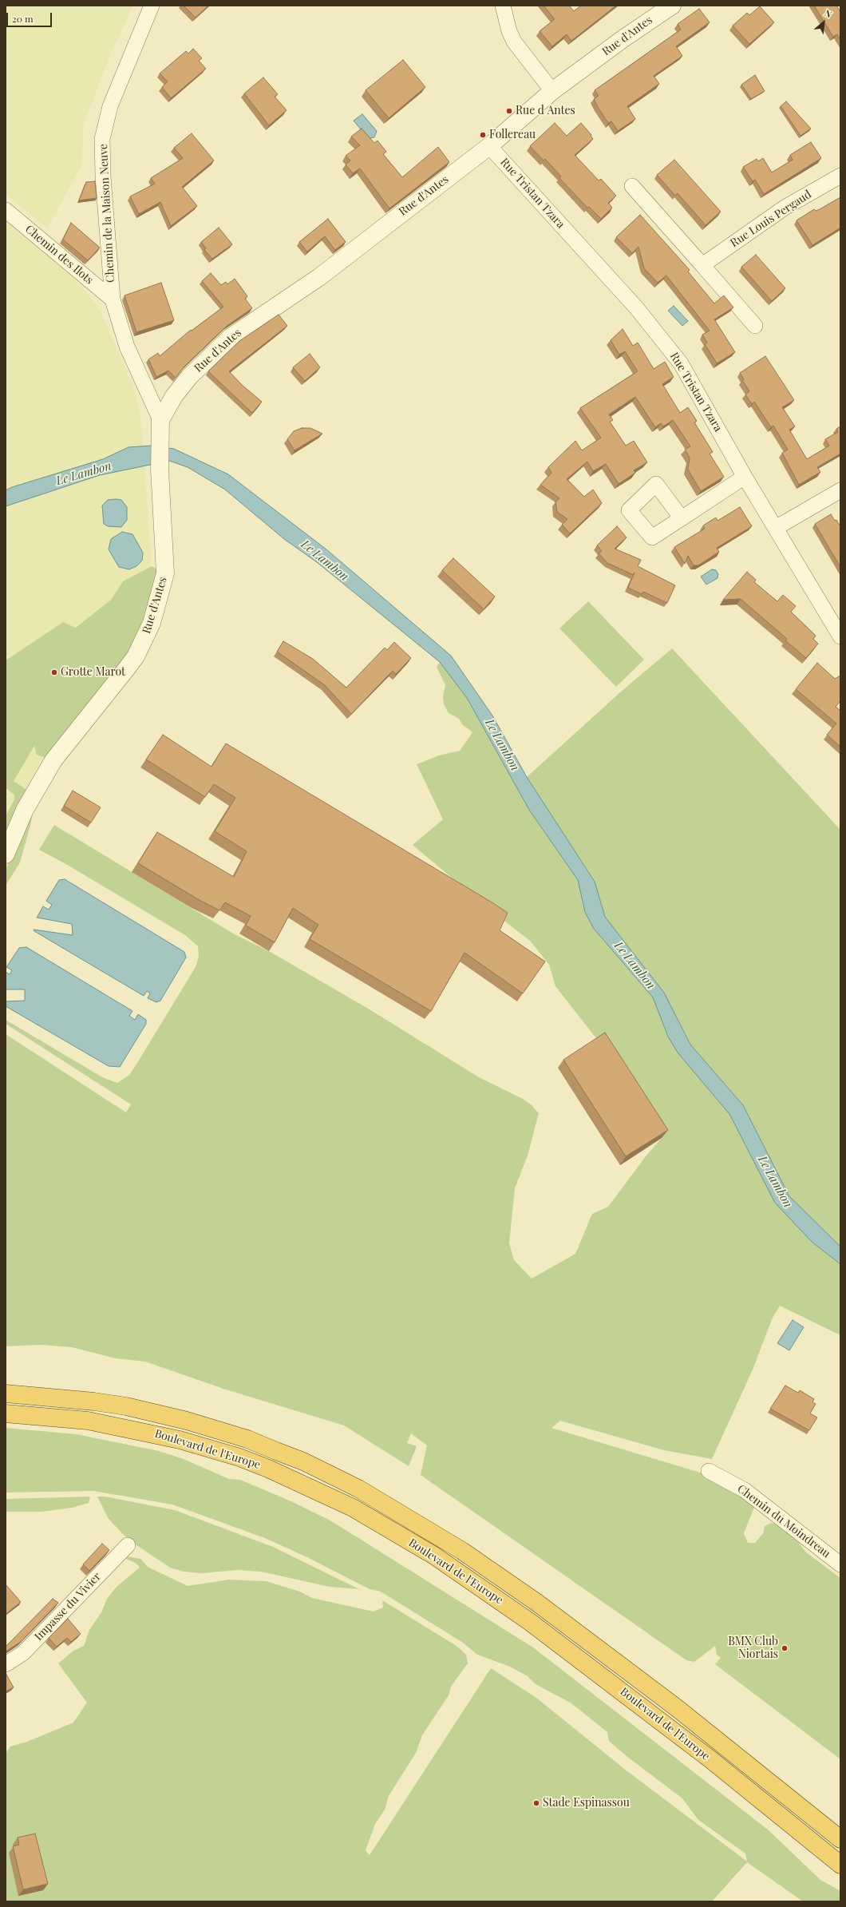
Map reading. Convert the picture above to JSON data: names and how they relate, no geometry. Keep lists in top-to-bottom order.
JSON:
{
  "streets": {
    "highway": ["Boulevard de l'Europe"],
    "street": [
      "Rue d'Antes",
      "Rue Tristan Tzara",
      "Chemin de la Maison Neuve",
      "Rue Louis Pergaud",
      "Chemin des Ilots",
      "Chemin du Moindreau",
      "Impasse du Vivier"
    ]
  },
  "crossings": [
    ["Rue d'Antes", "Rue Tristan Tzara"],
    ["Rue d'Antes", "Chemin de la Maison Neuve"],
    ["Chemin de la Maison Neuve", "Chemin des Ilots"]
  ],
  "water": ["Le Lambon"],
  "places": [
    "Rue d Antes",
    "Follereau",
    "Grotte Marot",
    "BMX Club Niortais",
    "Stade Espinassou"
  ],
  "scale_bar": "20 m",
  "north": "top right"
}
